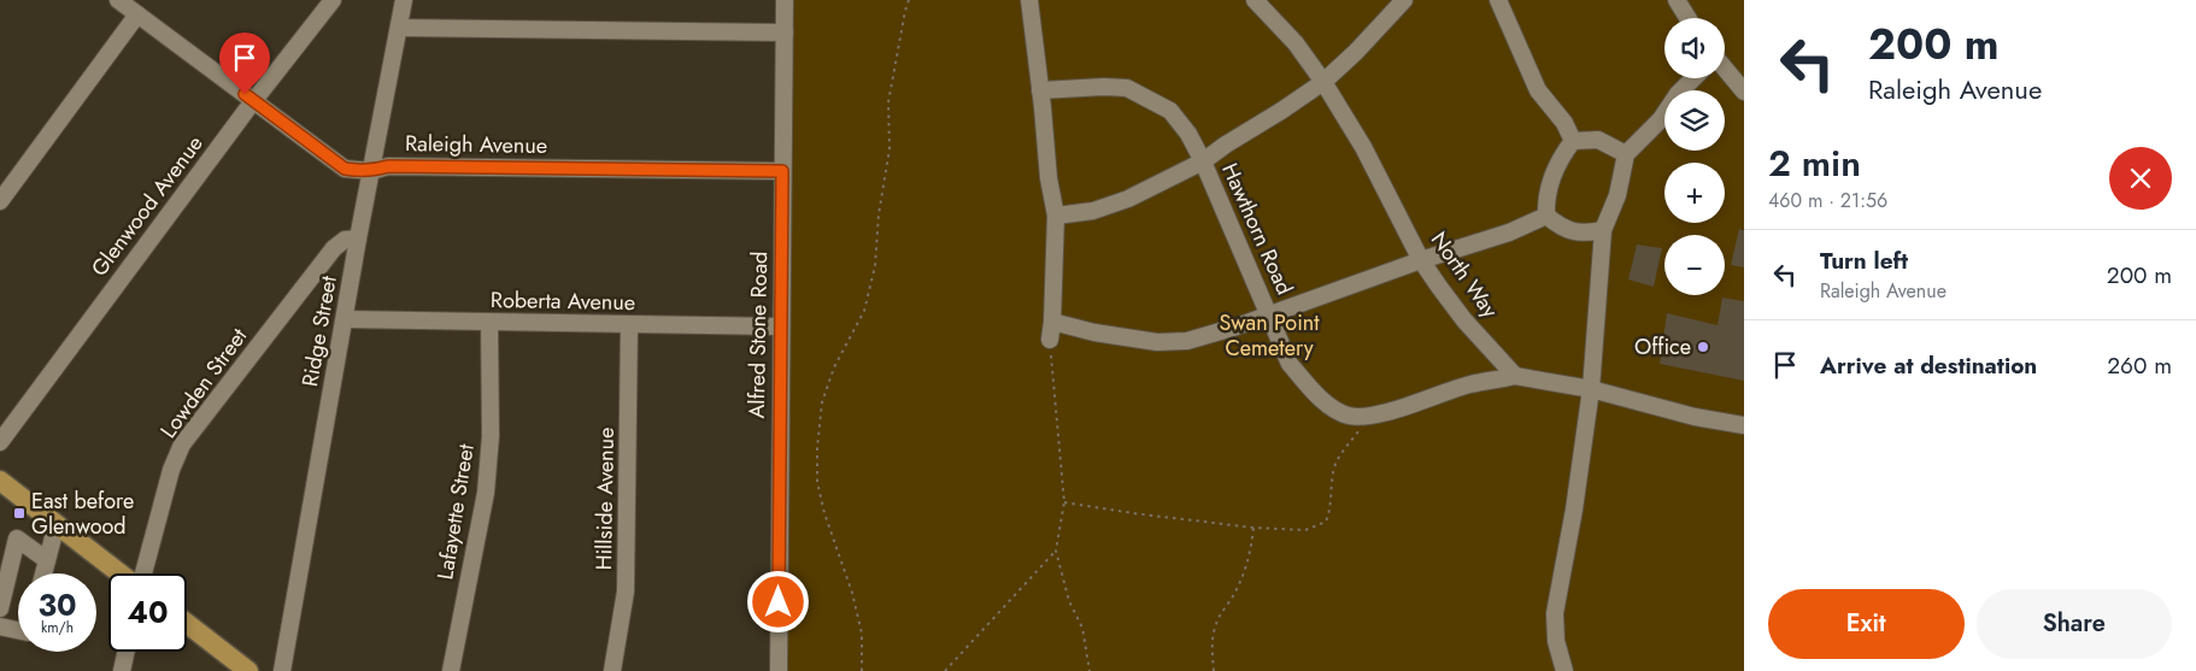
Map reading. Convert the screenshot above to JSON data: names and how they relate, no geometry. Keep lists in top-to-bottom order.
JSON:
{
  "streets": {
    "street": [
      "Raleigh Avenue",
      "Glenwood Avenue",
      "Hawthorn Road",
      "North Way",
      "Roberta Avenue",
      "Ridge Street",
      "Alfred Stone Road",
      "Lowden Street",
      "Hillside Avenue",
      "Lafayette Street"
    ]
  },
  "crossings": [
    ["Raleigh Avenue", "Glenwood Avenue"],
    ["Raleigh Avenue", "Ridge Street"],
    ["Raleigh Avenue", "Alfred Stone Road"],
    ["Hawthorn Road", "North Way"],
    ["Roberta Avenue", "Ridge Street"],
    ["Roberta Avenue", "Alfred Stone Road"],
    ["Roberta Avenue", "Hillside Avenue"],
    ["Roberta Avenue", "Lafayette Street"],
    ["Ridge Street", "Lowden Street"]
  ],
  "parks": ["Swan Point Cemetery"],
  "places": {
    "other": ["Office"],
    "transit": ["East before Glenwood"]
  },
  "page": {
    "turn": ["200 m", "Raleigh Avenue"],
    "map_buttons": ["+", "−"],
    "heading": ["2 min", "460 m · 21:56"],
    "list": [
      {
        "name": "Turn left",
        "note": "Raleigh Avenue",
        "value": "200 m"
      },
      {
        "name": "Arrive at destination",
        "value": "260 m"
      }
    ],
    "speed": "30 km/h",
    "limit": "40",
    "buttons": ["Exit", "Share"]
  }
}
